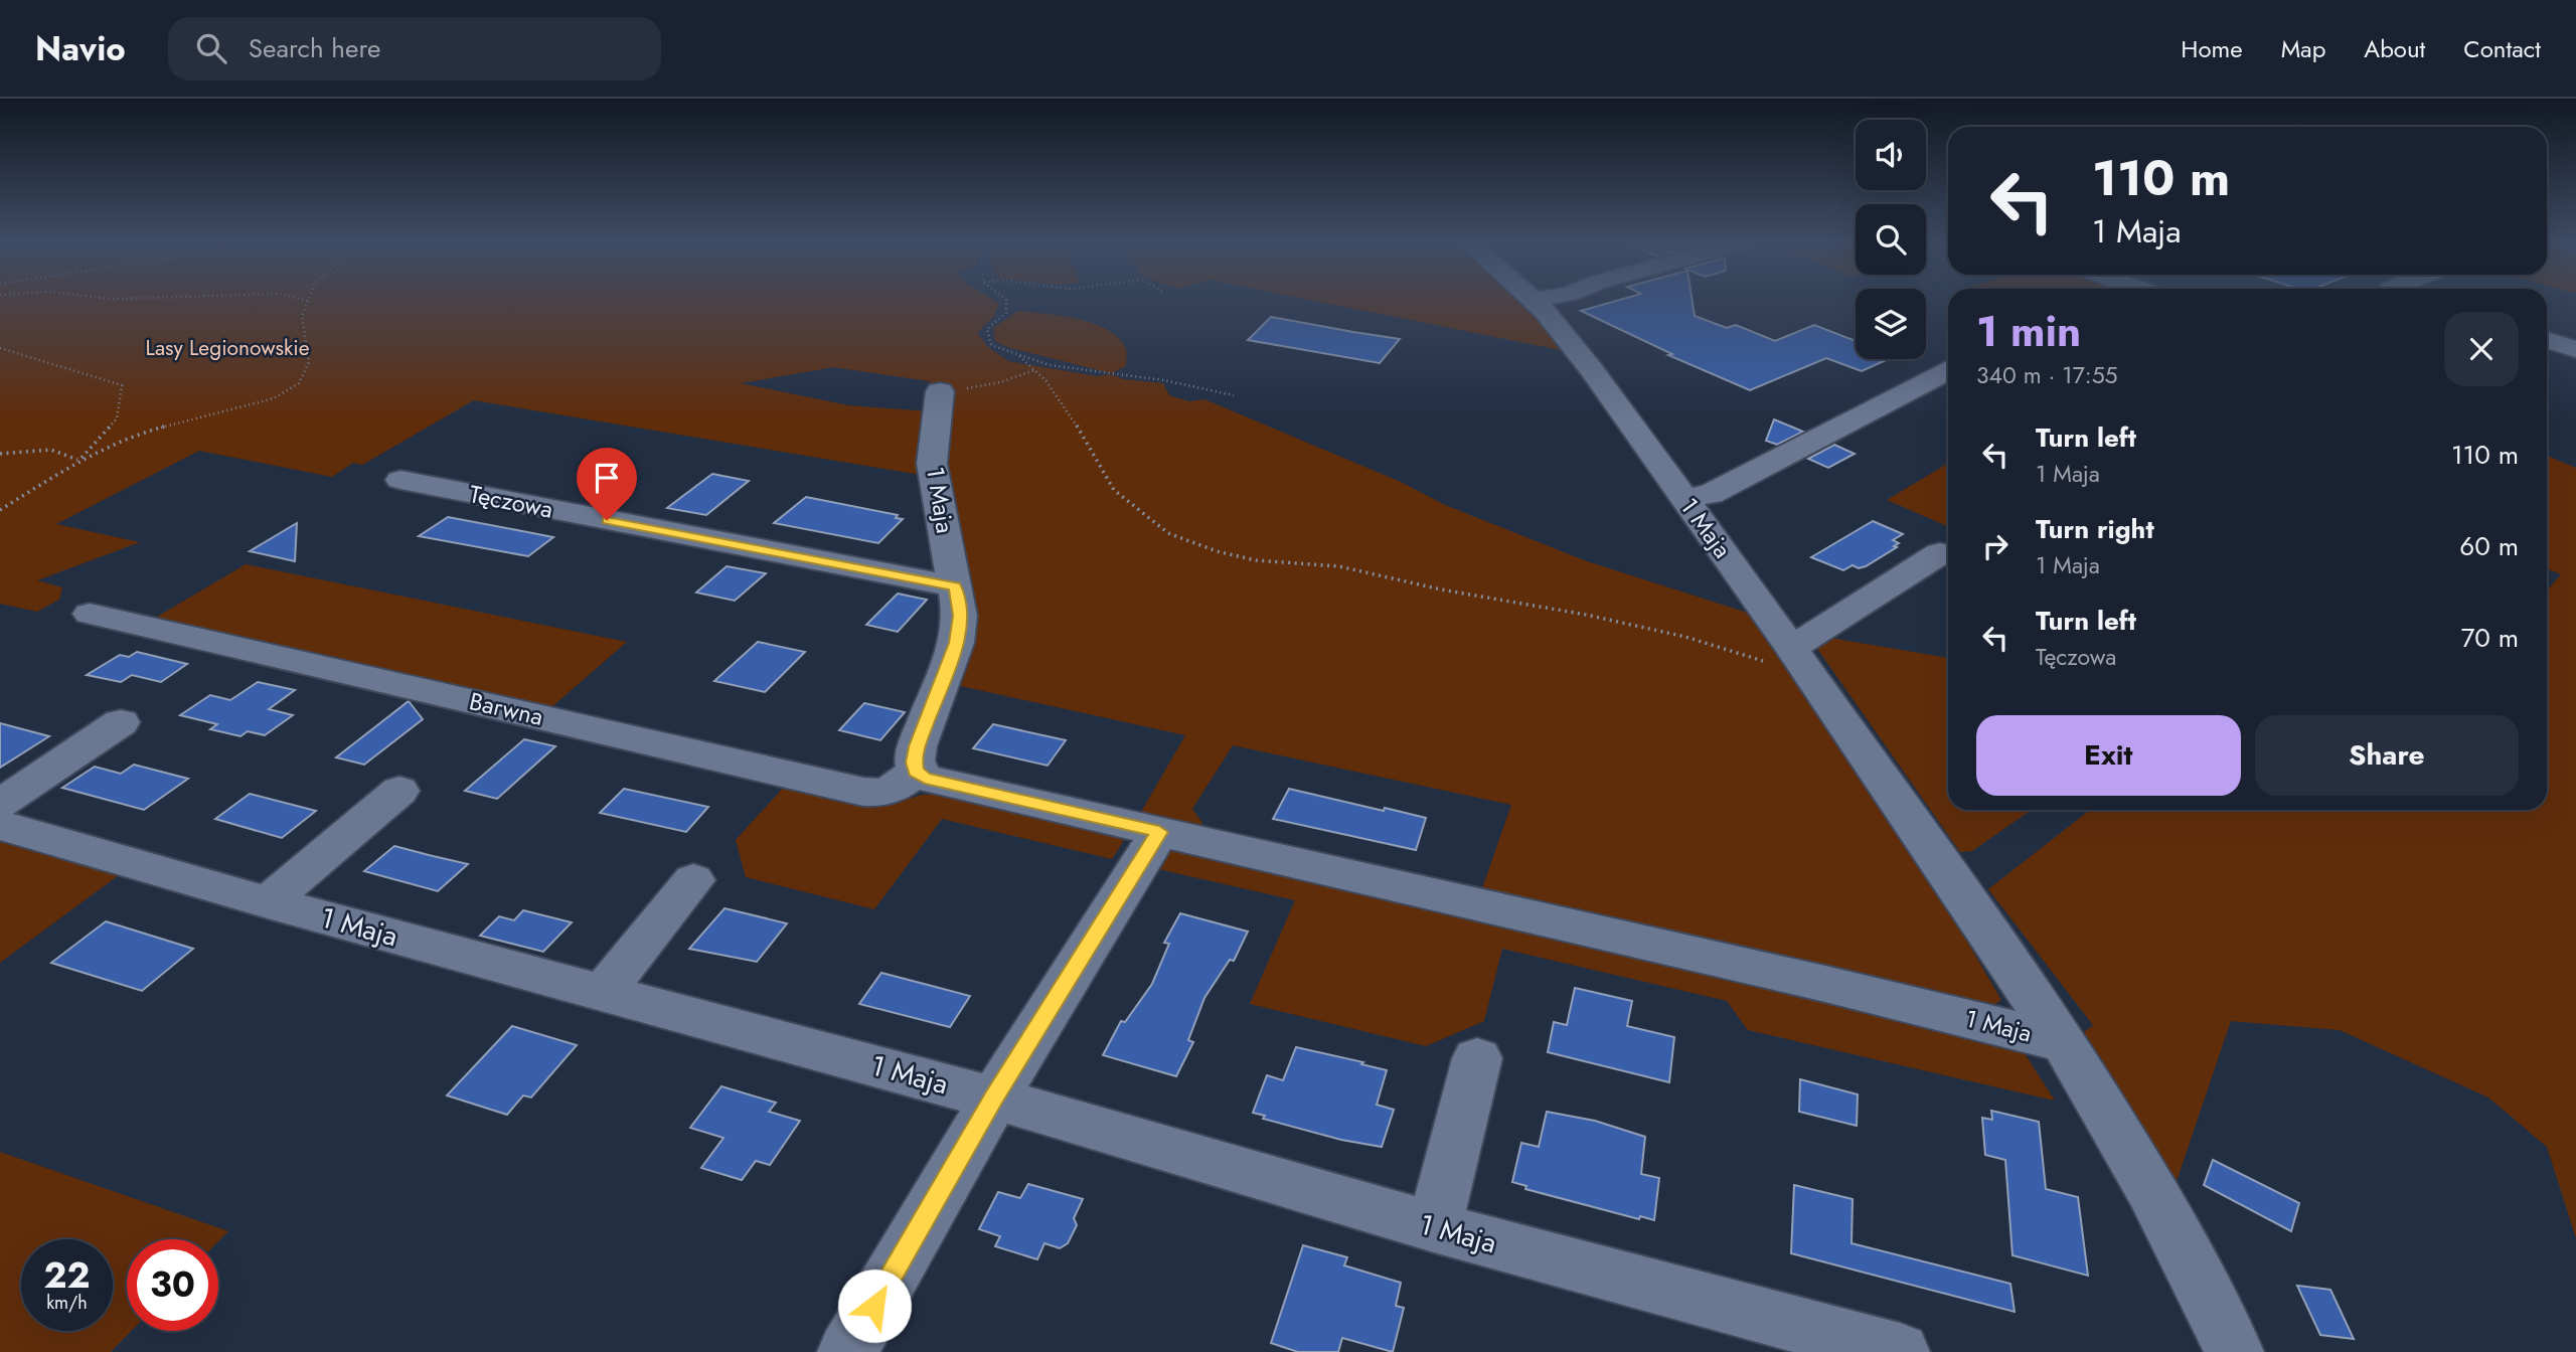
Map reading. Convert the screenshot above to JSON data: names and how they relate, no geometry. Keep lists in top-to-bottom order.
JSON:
{
  "streets": {
    "street": ["1 Maja", "Tęczowa", "Barwna"]
  },
  "crossings": [
    ["1 Maja", "Tęczowa"],
    ["1 Maja", "Barwna"]
  ],
  "parks": ["Lasy Legionowskie"],
  "page": {
    "header": "Navio",
    "search": "Search here",
    "nav": [
      "Home",
      "Map",
      "About",
      "Contact"
    ],
    "turn": ["110 m", "1 Maja"],
    "heading": ["1 min", "340 m · 17:55"],
    "list": [
      {
        "name": "Turn left",
        "note": "1 Maja",
        "value": "110 m"
      },
      {
        "name": "Turn right",
        "note": "1 Maja",
        "value": "60 m"
      },
      {
        "name": "Turn left",
        "note": "Tęczowa",
        "value": "70 m"
      }
    ],
    "buttons": ["Exit", "Share"],
    "speed": "22 km/h",
    "limit": "30"
  }
}
